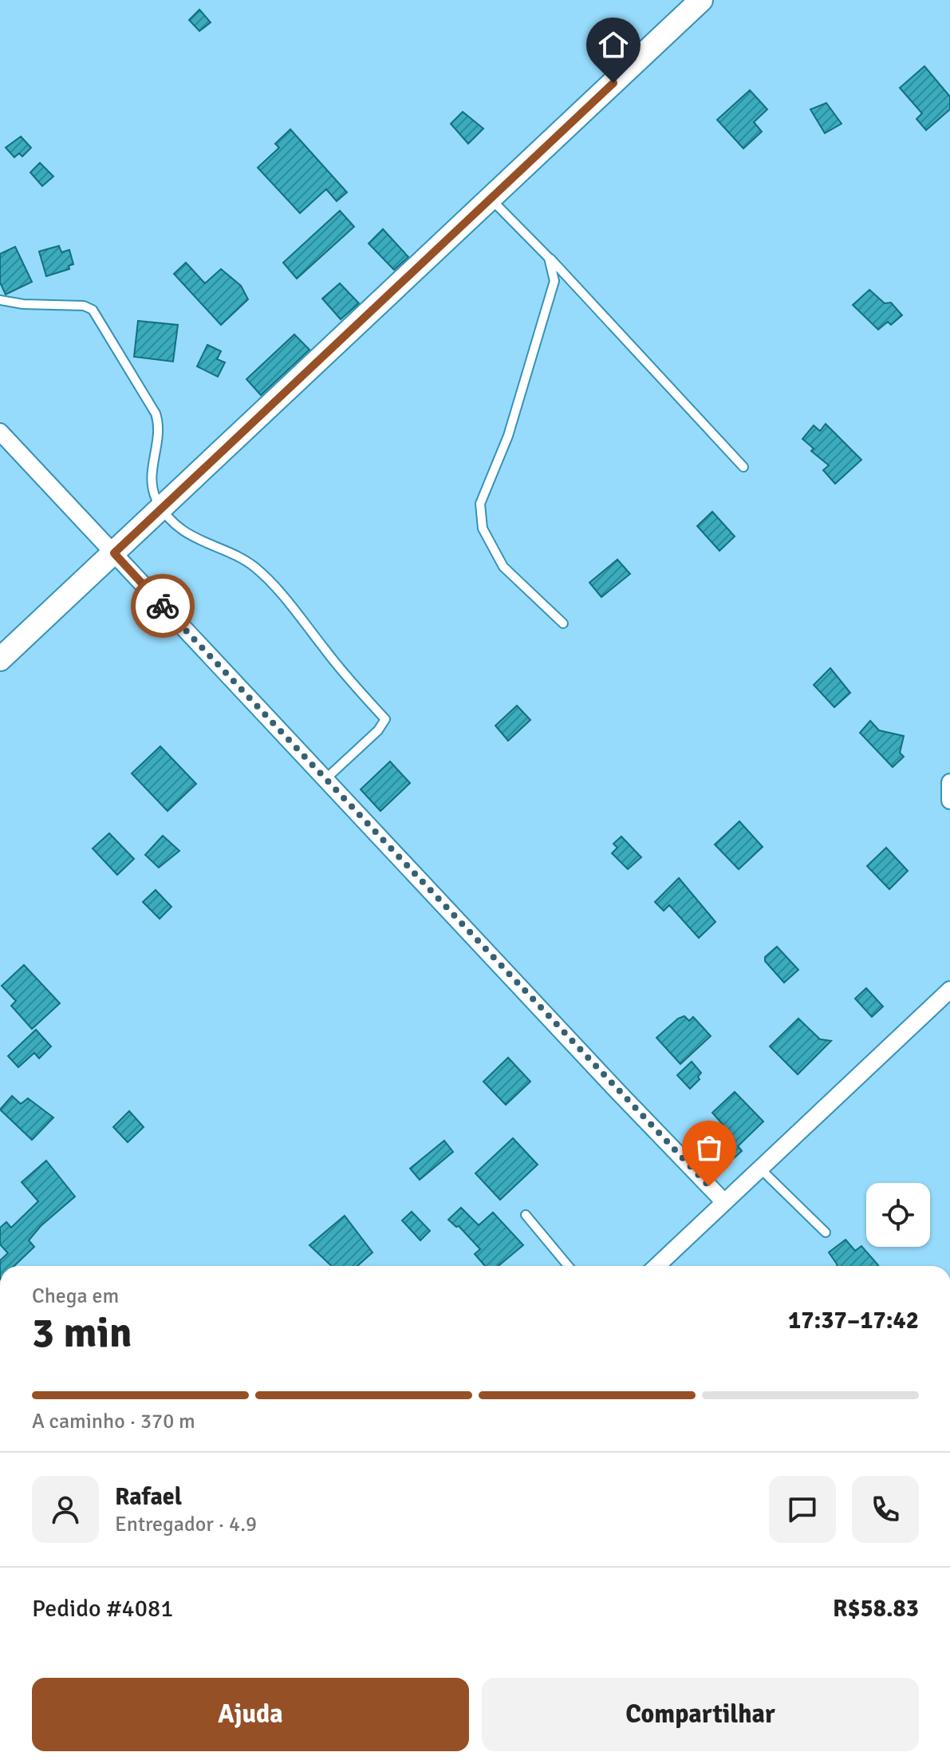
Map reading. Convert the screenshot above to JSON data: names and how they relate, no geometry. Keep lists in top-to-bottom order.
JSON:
{
  "page": {
    "heading": ["3 min", "Chega em", "17:37–17:42"],
    "panel": [
      "Rafael",
      "Entregador · 4.9",
      "Pedido #4081",
      "R$58.83"
    ],
    "bar": "A caminho · 370 m",
    "buttons": ["Ajuda", "Compartilhar"]
  }
}
